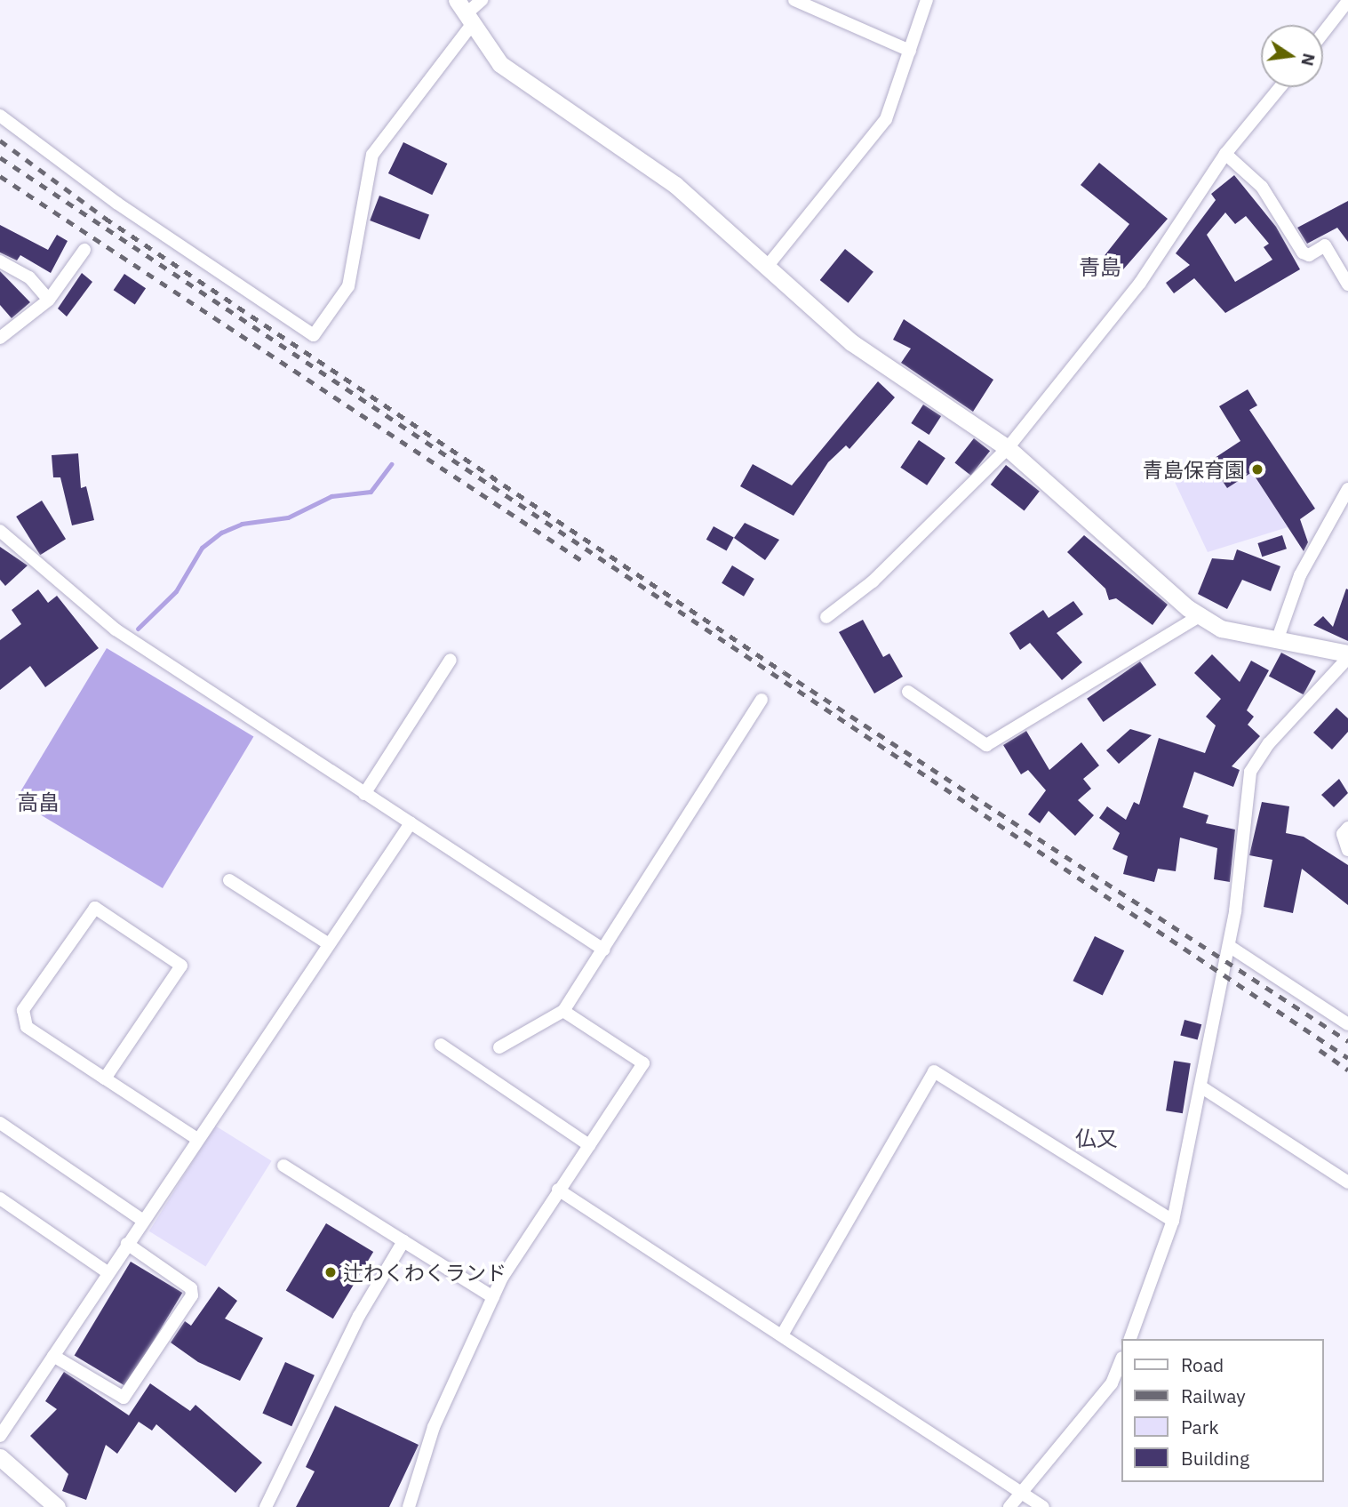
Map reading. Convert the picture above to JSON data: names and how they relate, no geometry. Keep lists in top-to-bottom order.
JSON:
{
  "districts": ["青島", "高畠", "仏又"],
  "places": ["青島保育園", "辻わくわくランド"],
  "legend": [
    "Road",
    "Railway",
    "Park",
    "Building"
  ],
  "north": "right"
}
